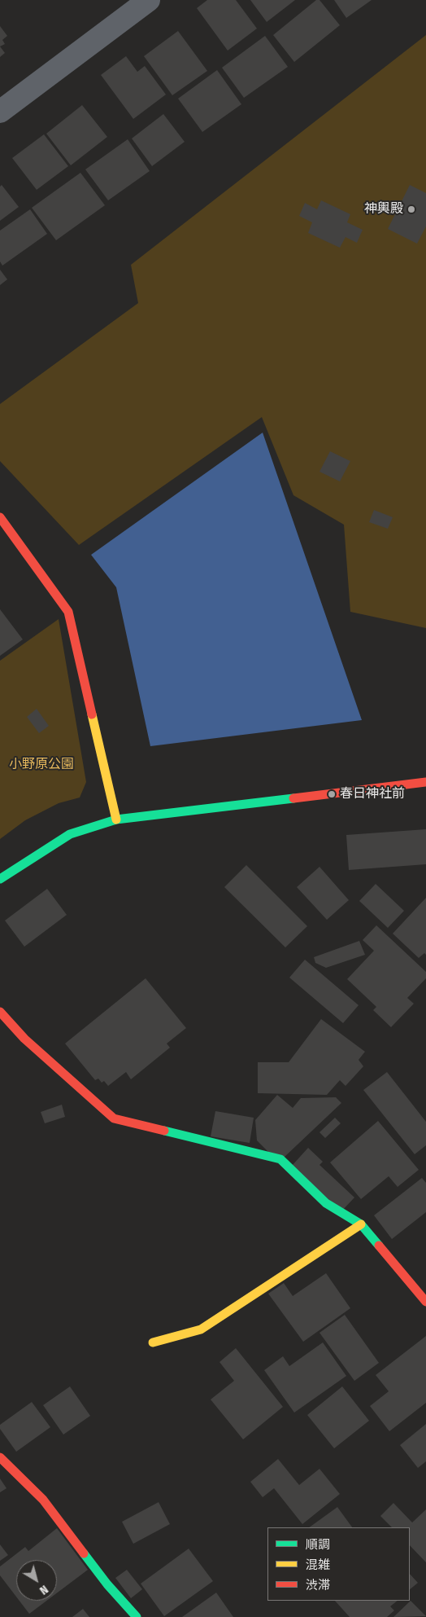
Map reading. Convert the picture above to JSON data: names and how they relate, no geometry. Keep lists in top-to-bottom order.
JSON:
{
  "parks": ["小野原公園"],
  "places": ["神輿殿", "春日神社前"],
  "legend": ["順調", "混雑", "渋滞"],
  "north": "bottom right"
}
